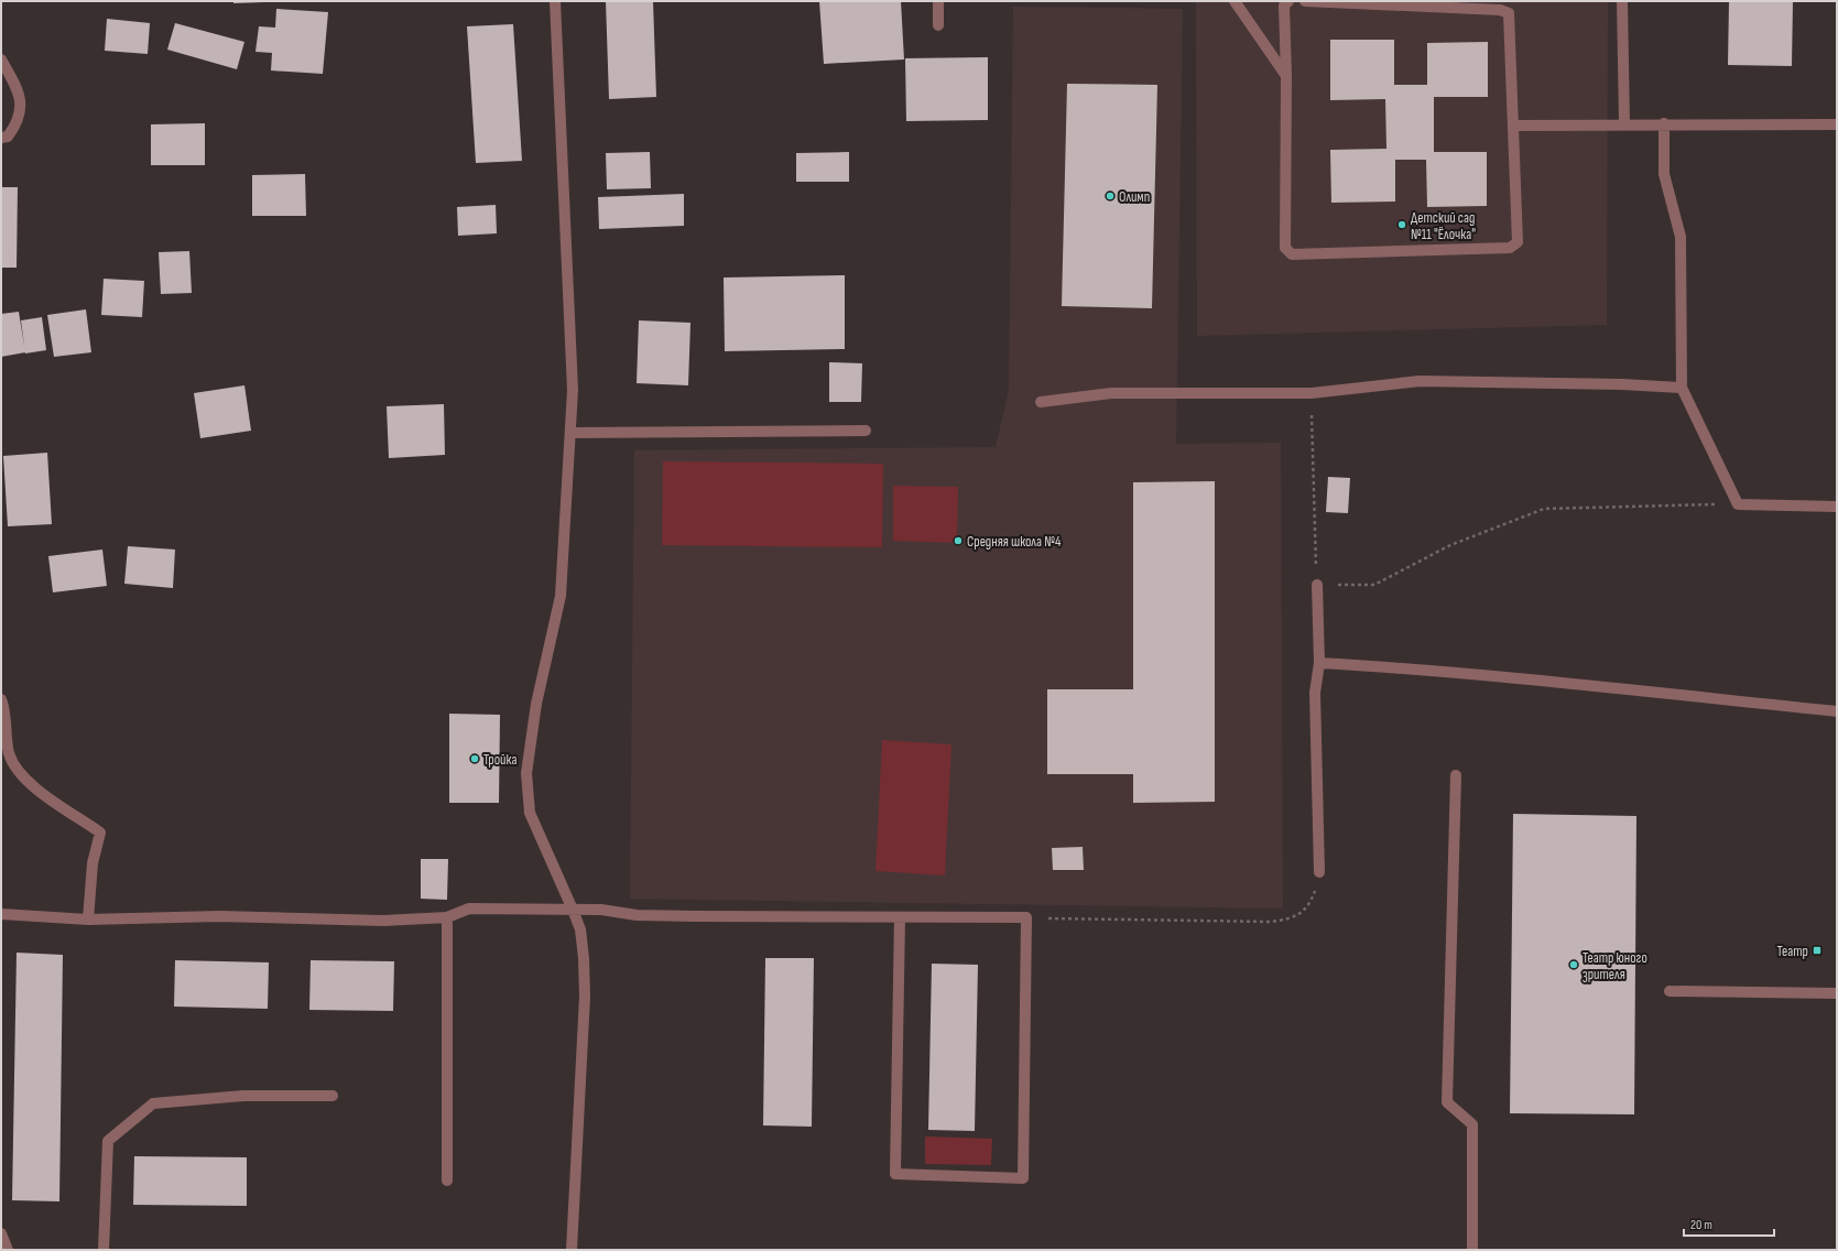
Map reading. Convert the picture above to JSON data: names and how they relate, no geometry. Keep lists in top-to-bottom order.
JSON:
{
  "places": {
    "other": [
      "Олимп",
      "Детский сад №11 \"Ёлочка\"",
      "Средняя школа №4",
      "Тройка",
      "Театр юного зрителя"
    ],
    "transit": ["Театр"]
  },
  "scale_bar": "20 m"
}
